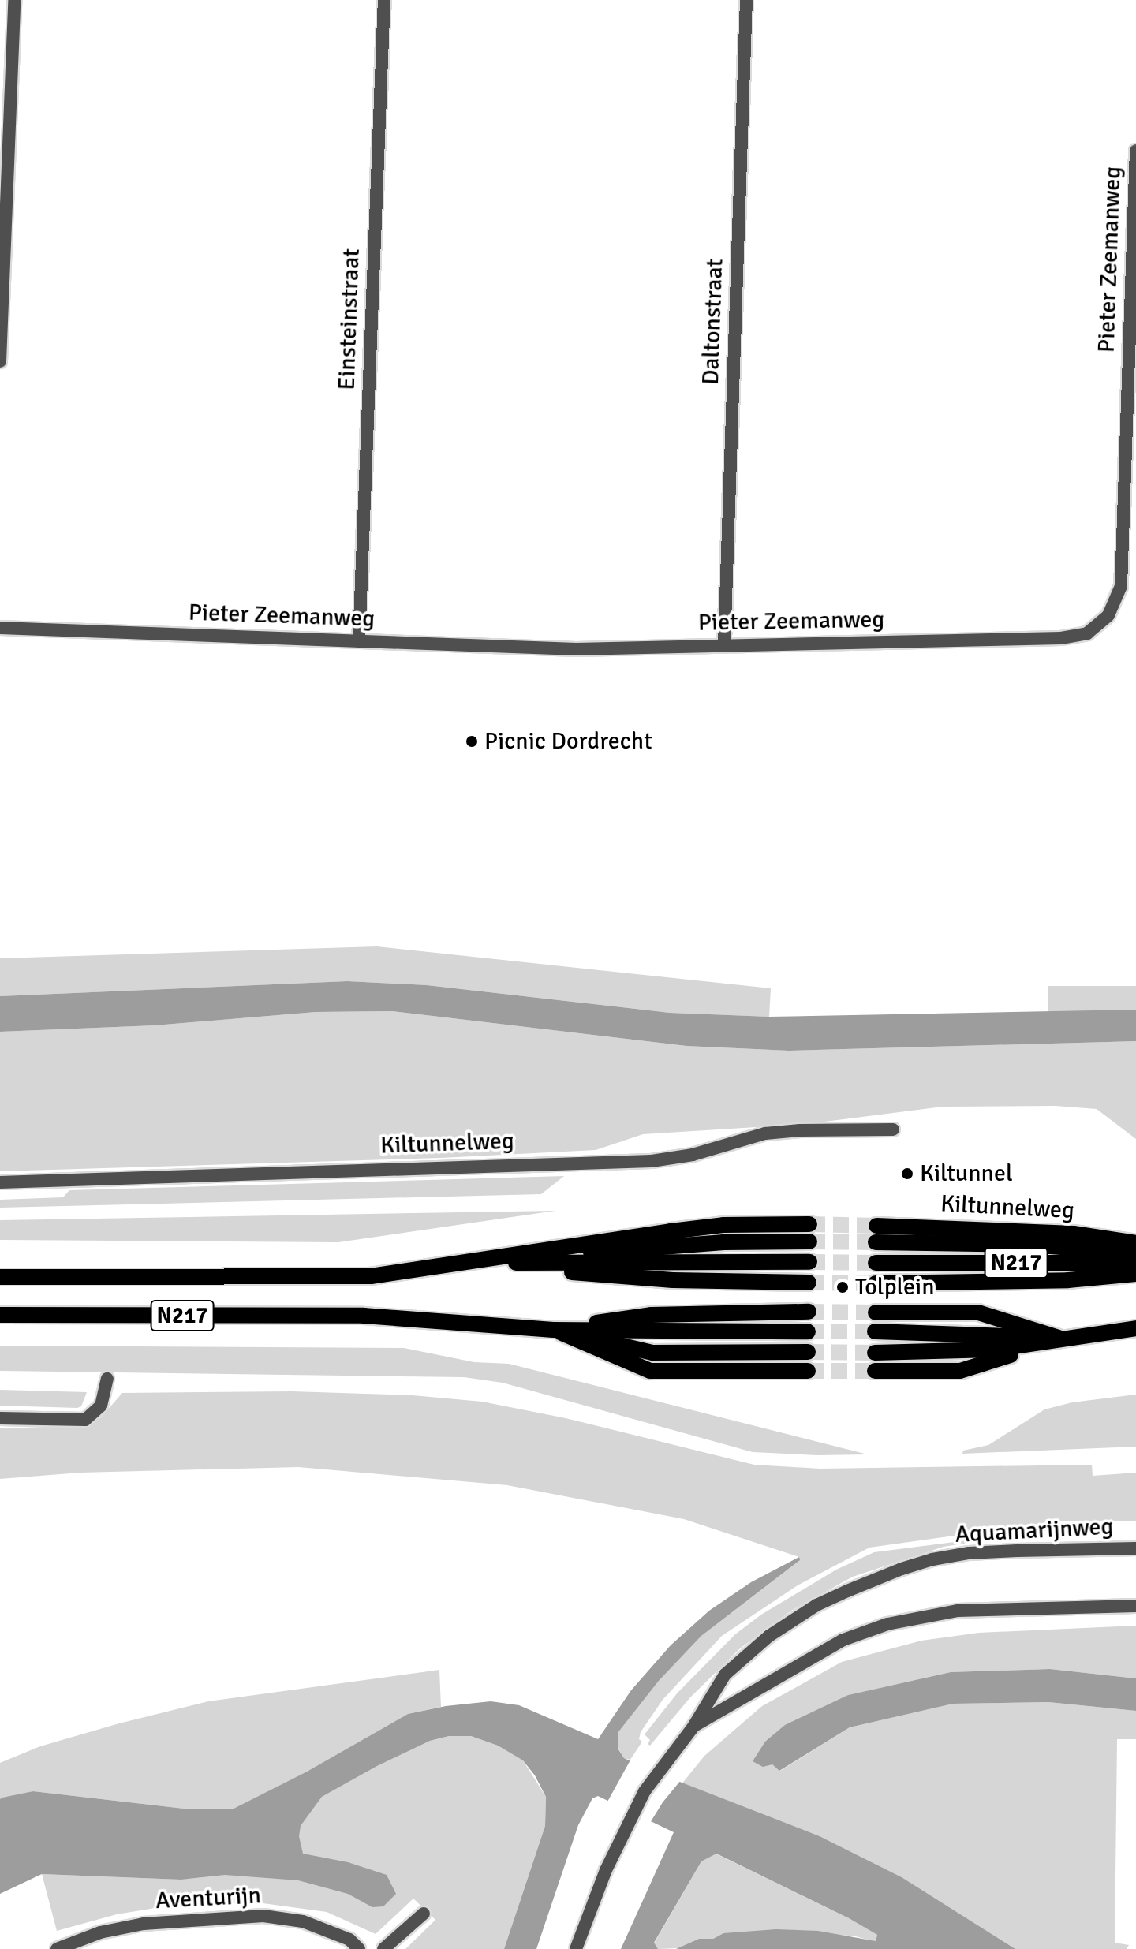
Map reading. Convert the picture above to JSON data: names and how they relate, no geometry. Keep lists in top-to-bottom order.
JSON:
{
  "streets": {
    "main road": ["Kiltunnelweg", "N217"],
    "street": [
      "Pieter Zeemanweg",
      "Einsteinstraat",
      "Daltonstraat",
      "Aquamarijnweg",
      "Aventurijn"
    ]
  },
  "crossings": [
    ["Pieter Zeemanweg", "Einsteinstraat"],
    ["Pieter Zeemanweg", "Daltonstraat"]
  ],
  "places": ["Picnic Dordrecht", "Kiltunnel", "Tolplein"]
}
